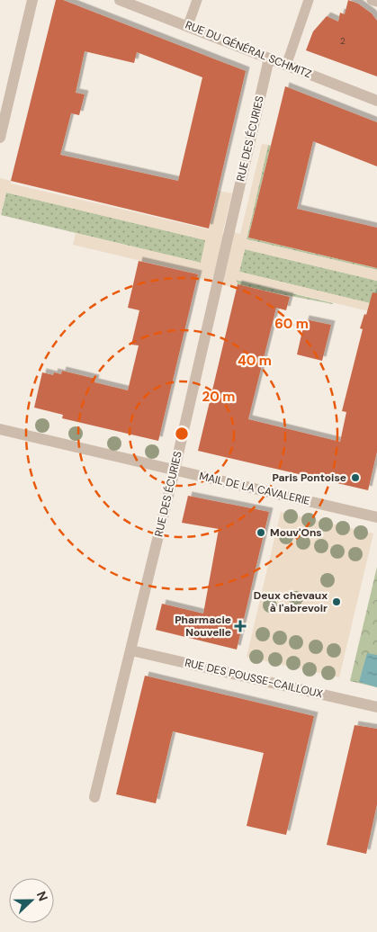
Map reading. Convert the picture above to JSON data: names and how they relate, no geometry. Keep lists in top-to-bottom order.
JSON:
{
  "streets": {
    "street": [
      "RUE DU GÉNÉRAL SCHMITZ",
      "RUE DES ÉCURIES",
      "MAIL DE LA CAVALERIE",
      "RUE DES POUSSE-CAILLOUX"
    ]
  },
  "crossings": [
    ["RUE DU GÉNÉRAL SCHMITZ", "RUE DES ÉCURIES"],
    ["RUE DES ÉCURIES", "MAIL DE LA CAVALERIE"],
    ["RUE DES ÉCURIES", "RUE DES POUSSE-CAILLOUX"]
  ],
  "places": {
    "other": ["Paris Pontoise", "Mouv'Ons", "Deux chevaux à l'abrevoir"],
    "health": ["Pharmacie Nouvelle"]
  },
  "house_numbers": ["2"],
  "north": "right",
  "rings": ["60 m", "40 m", "20 m"]
}
